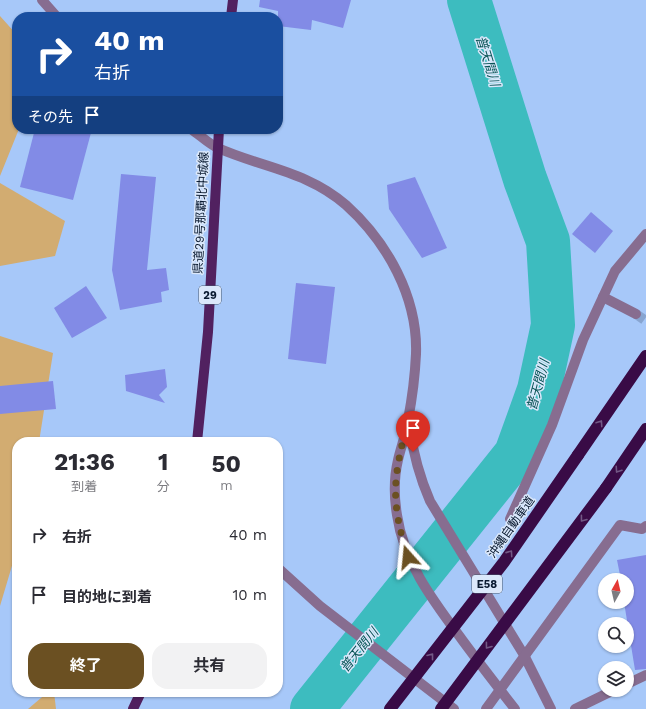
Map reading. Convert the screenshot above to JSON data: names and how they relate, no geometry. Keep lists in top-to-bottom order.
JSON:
{
  "streets": {
    "highway": ["沖縄自動車道", "E58"],
    "main road": ["県道29号那覇北中城線", "29"]
  },
  "water": ["普天間川"],
  "north": "top",
  "page": {
    "turn": ["40 m", "右折"],
    "then": "その先",
    "eta": [
      "21:36",
      "到着",
      "1",
      "分",
      "50",
      "m"
    ],
    "list": [
      {
        "name": "右折",
        "value": "40 m"
      },
      {
        "name": "目的地に到着",
        "value": "10 m"
      }
    ],
    "buttons": ["終了", "共有"]
  }
}
